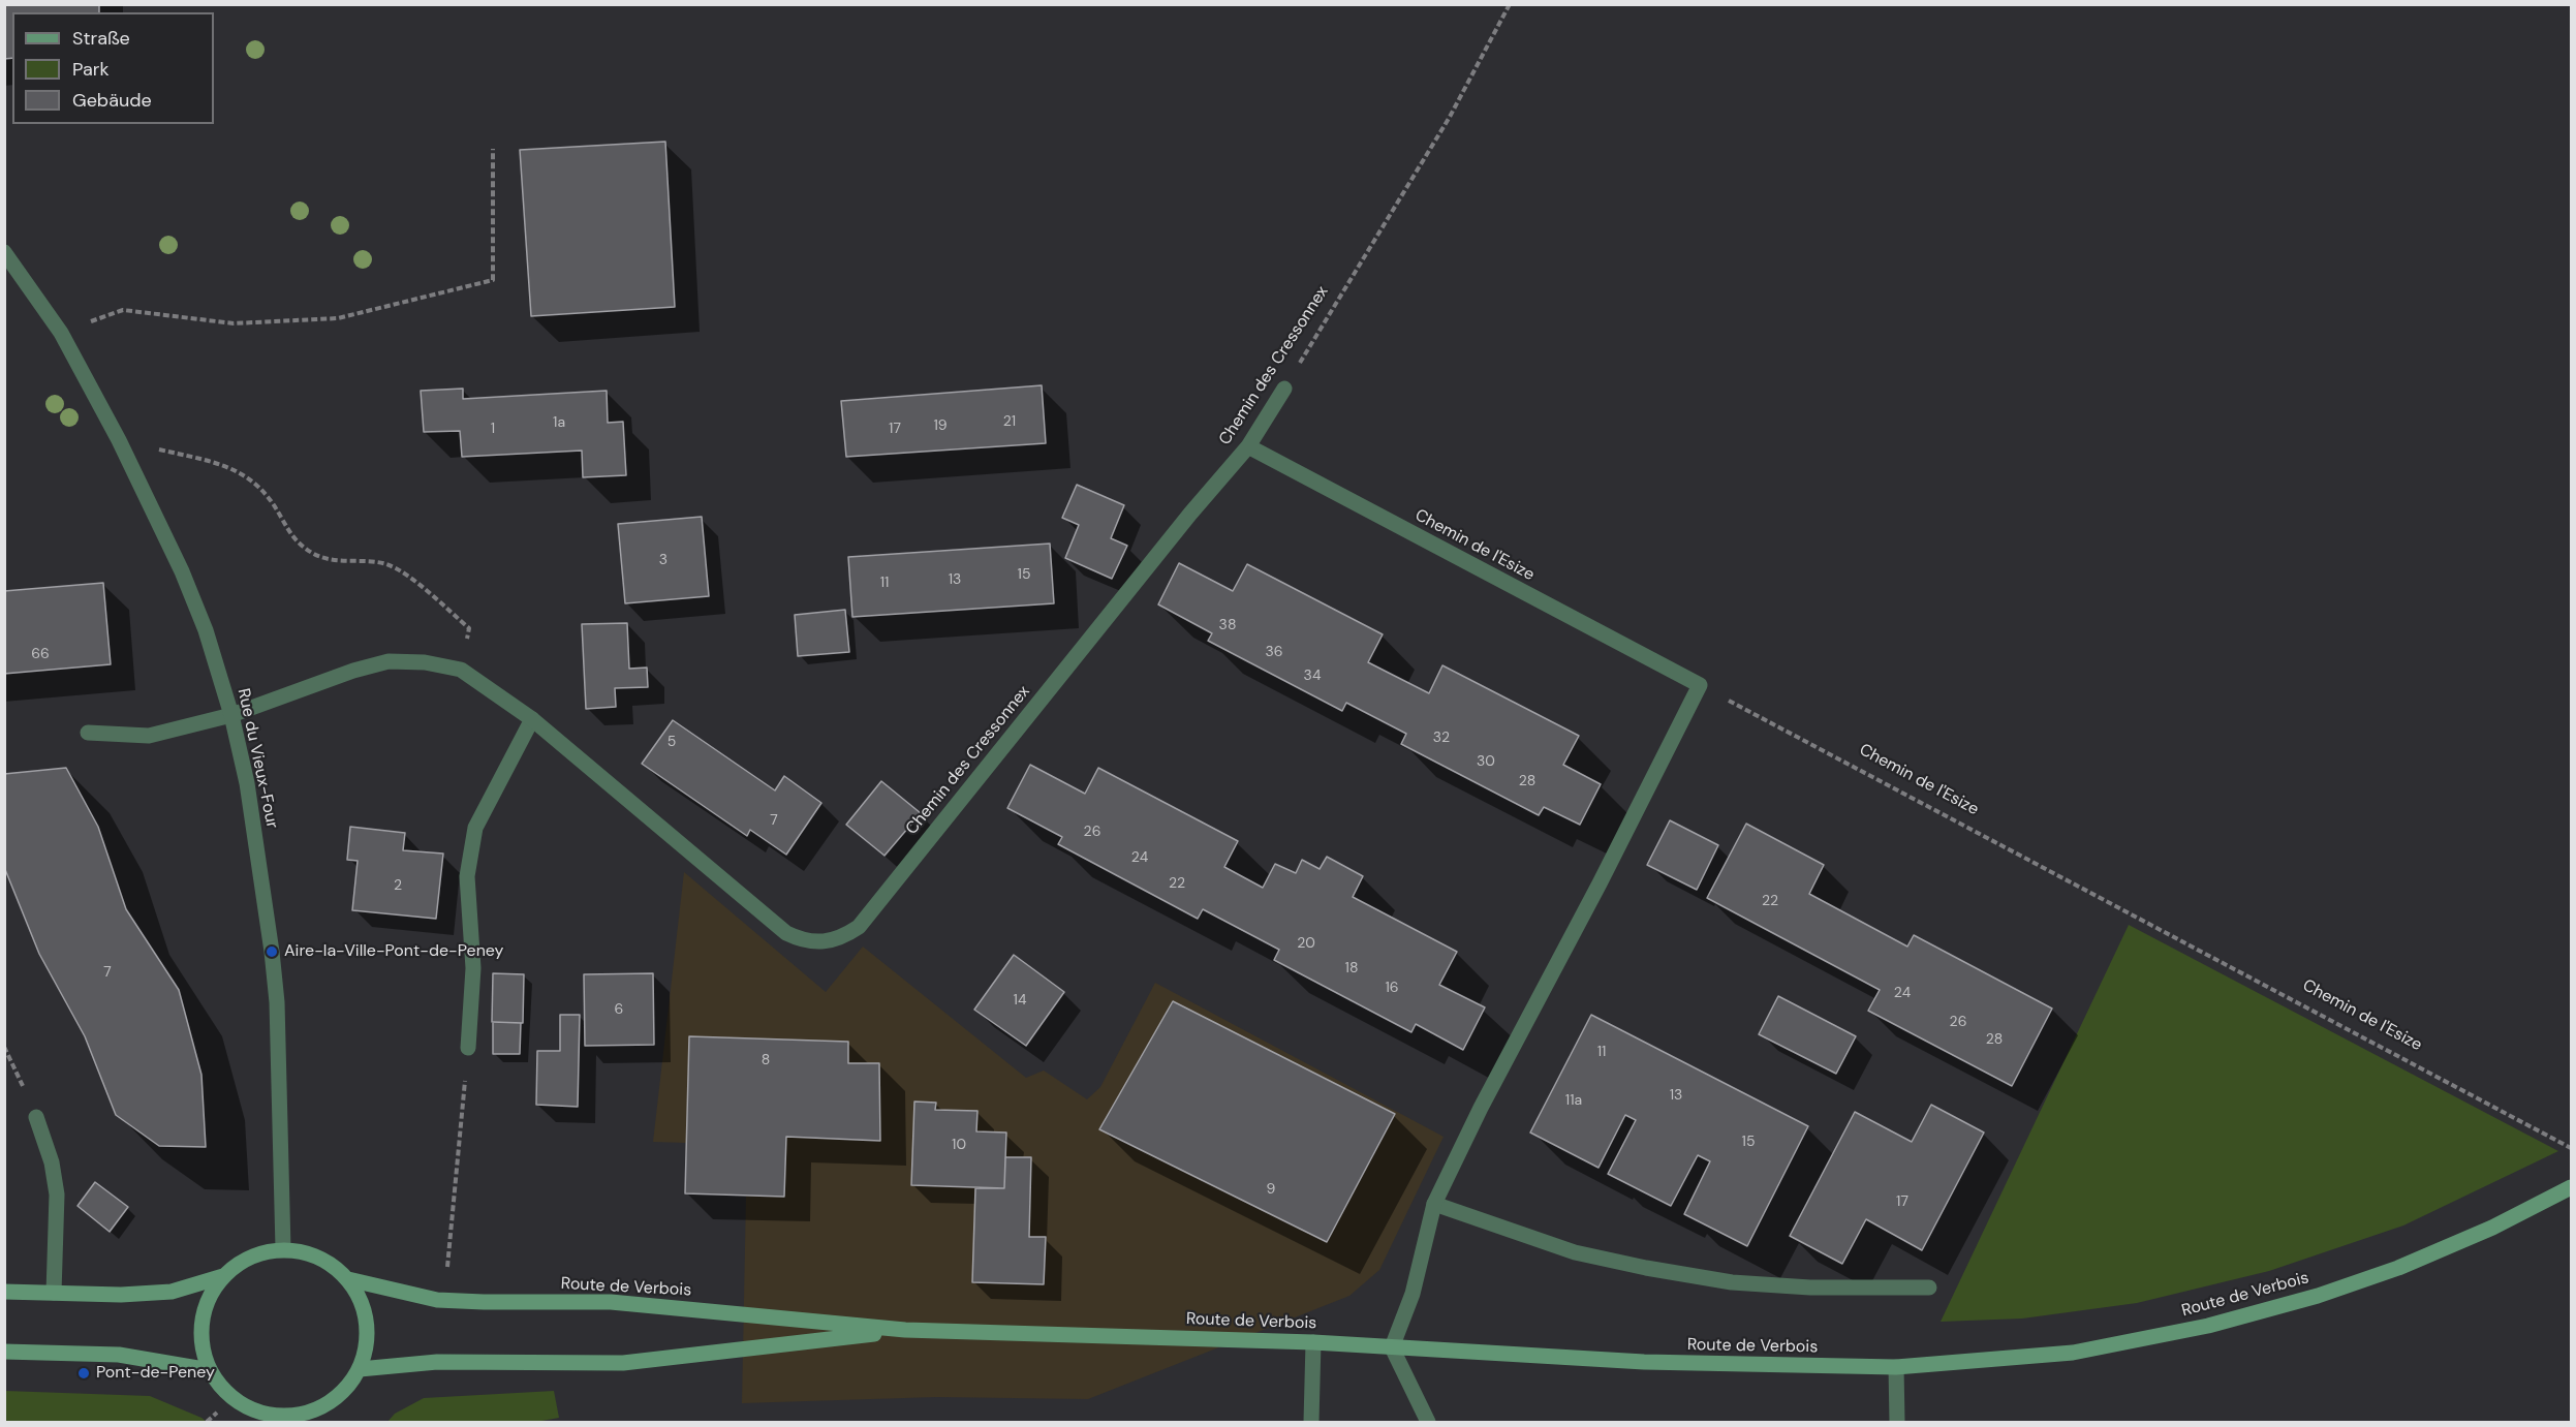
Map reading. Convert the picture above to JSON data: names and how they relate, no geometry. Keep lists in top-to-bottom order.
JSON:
{
  "streets": {
    "street": [
      "Chemin des Cressonnex",
      "Chemin de l'Esize",
      "Rue du Vieux-Four",
      "Route de Verbois"
    ]
  },
  "crossings": [
    ["Chemin des Cressonnex", "Chemin de l'Esize"],
    ["Chemin des Cressonnex", "Rue du Vieux-Four"],
    ["Rue du Vieux-Four", "Route de Verbois"]
  ],
  "places": ["Aire-la-Ville-Pont-de-Peney", "Pont-de-Peney"],
  "house_numbers": [
    "21",
    "1a",
    "19",
    "1",
    "17",
    "3",
    "15",
    "13",
    "11",
    "38",
    "36",
    "66",
    "34",
    "32",
    "5",
    "30",
    "28",
    "7",
    "26",
    "24",
    "22",
    "2",
    "22",
    "20",
    "18",
    "7",
    "16",
    "24",
    "14",
    "6",
    "26",
    "28",
    "11",
    "8",
    "13",
    "11a",
    "15",
    "10",
    "9",
    "17"
  ],
  "legend": ["Straße", "Park", "Gebäude"]
}
